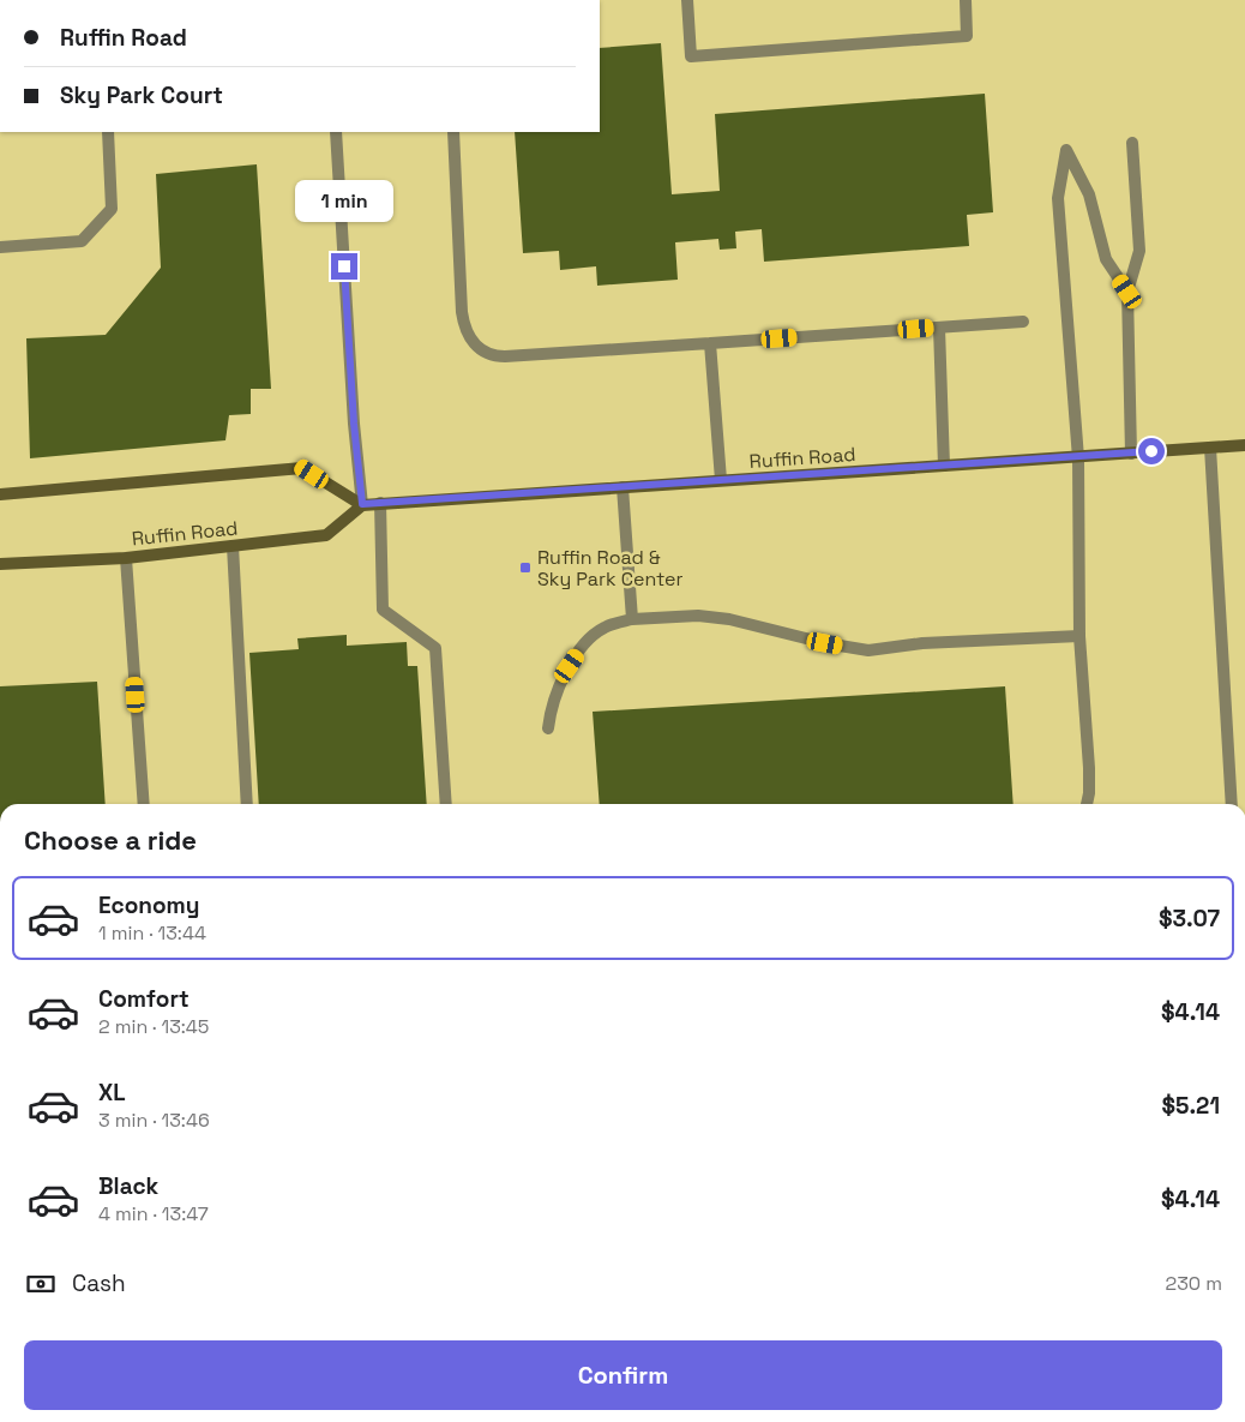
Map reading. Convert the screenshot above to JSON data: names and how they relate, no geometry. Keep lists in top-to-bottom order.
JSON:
{
  "streets": {
    "main road": ["Ruffin Road"]
  },
  "places": {
    "transit": ["Ruffin Road & Sky Park Center"]
  },
  "page": {
    "banner": ["Ruffin Road", "Sky Park Court"],
    "bubble": "1 min",
    "heading": "Choose a ride",
    "list": [
      {
        "name": "Economy",
        "note": "1 min · 13:44",
        "value": "$3.07"
      },
      {
        "name": "Comfort",
        "note": "2 min · 13:45",
        "value": "$4.14"
      },
      {
        "name": "XL",
        "note": "3 min · 13:46",
        "value": "$5.21"
      },
      {
        "name": "Black",
        "note": "4 min · 13:47",
        "value": "$4.14"
      }
    ],
    "pay": ["Cash", "230 m"],
    "buttons": "Confirm"
  }
}
